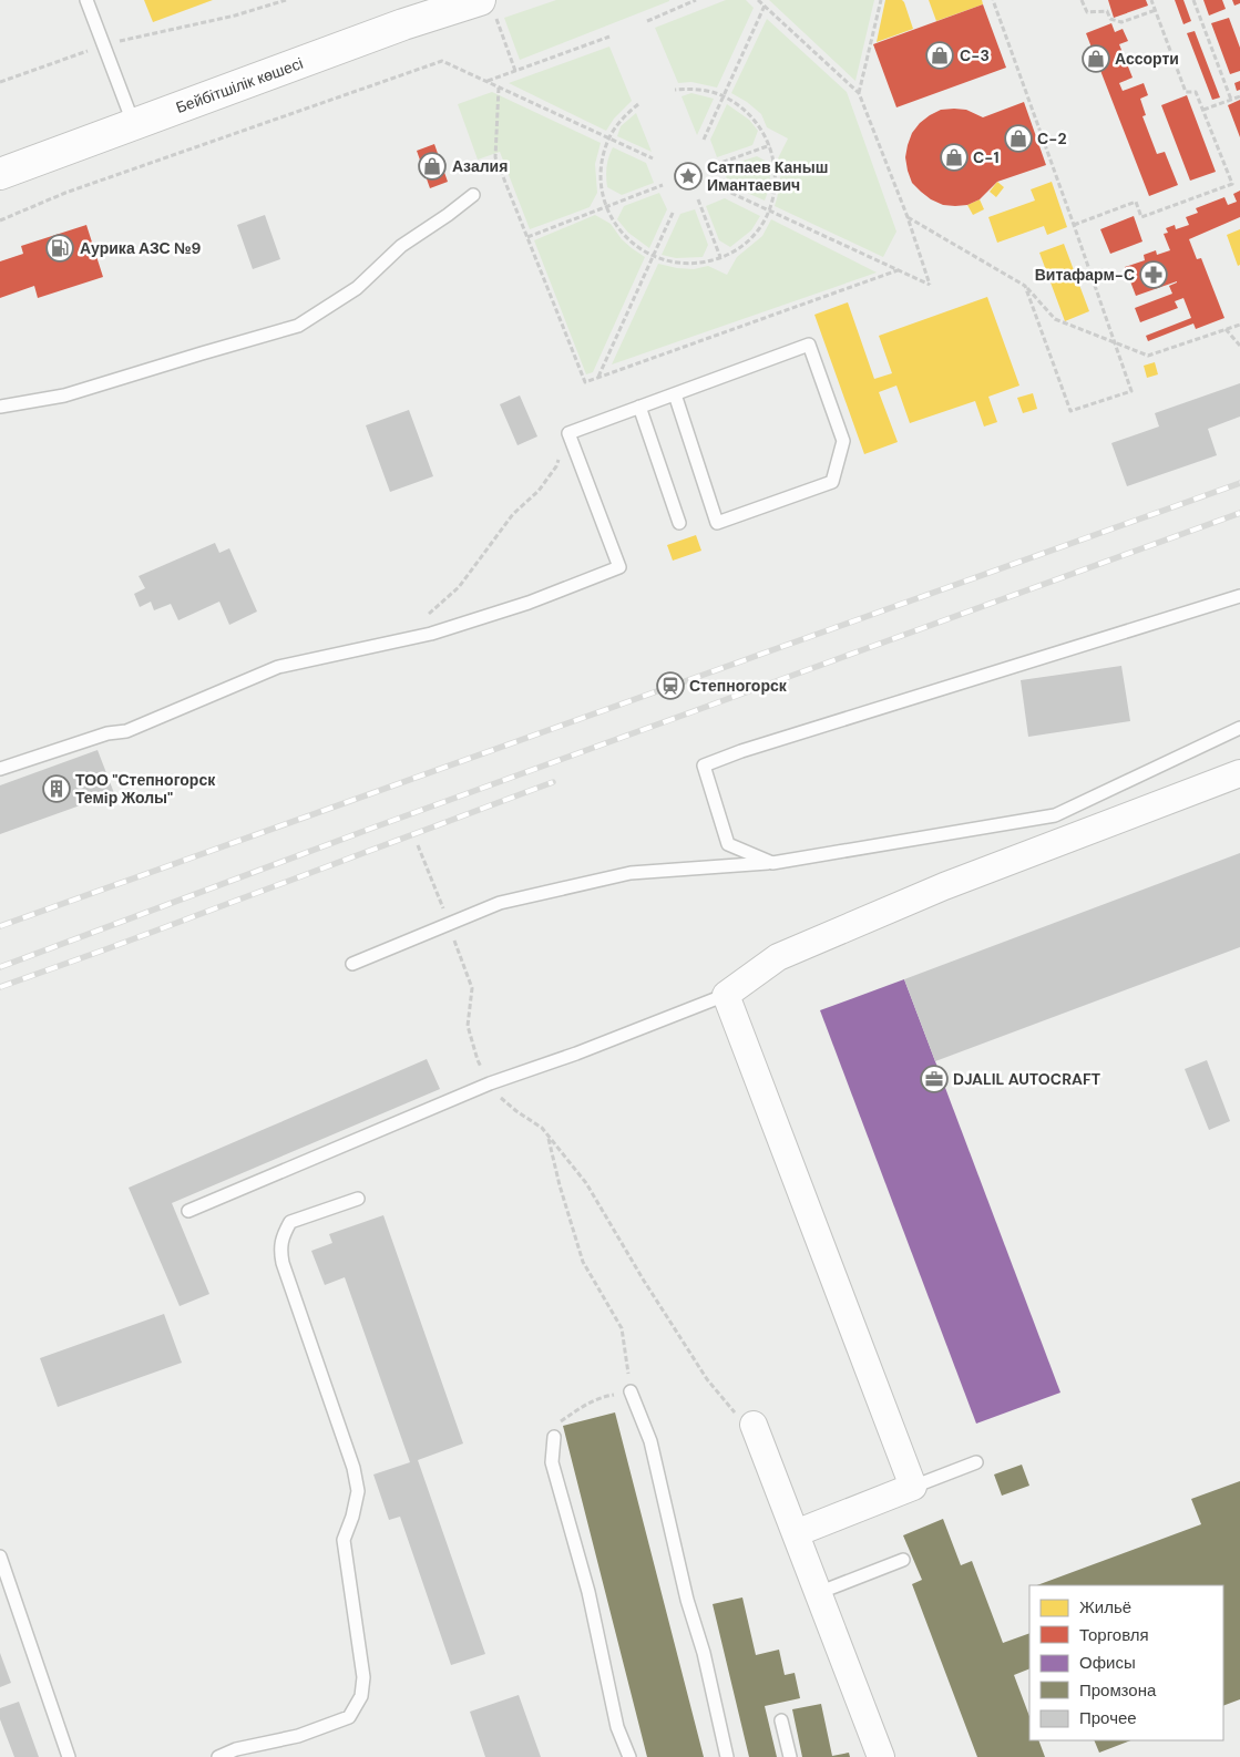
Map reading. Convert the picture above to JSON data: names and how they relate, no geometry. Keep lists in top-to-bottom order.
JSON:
{
  "streets": {
    "street": ["Бейбітшілік көшесі"]
  },
  "places": {
    "shop": [
      "C-3",
      "Ассорти",
      "C-2",
      "C-1",
      "Азалия"
    ],
    "place": ["Сатпаев Каныш Имантаевич"],
    "fuel station": ["Аурика АЗС №9"],
    "pharmacy": ["Витафарм-С"],
    "station": ["Степногорск"],
    "building": ["ТОО \"Степногорск Темiр Жолы\""],
    "office": ["DJALIL AUTOCRAFT"]
  },
  "legend": [
    "Жильё",
    "Торговля",
    "Офисы",
    "Промзона",
    "Прочее"
  ]
}
